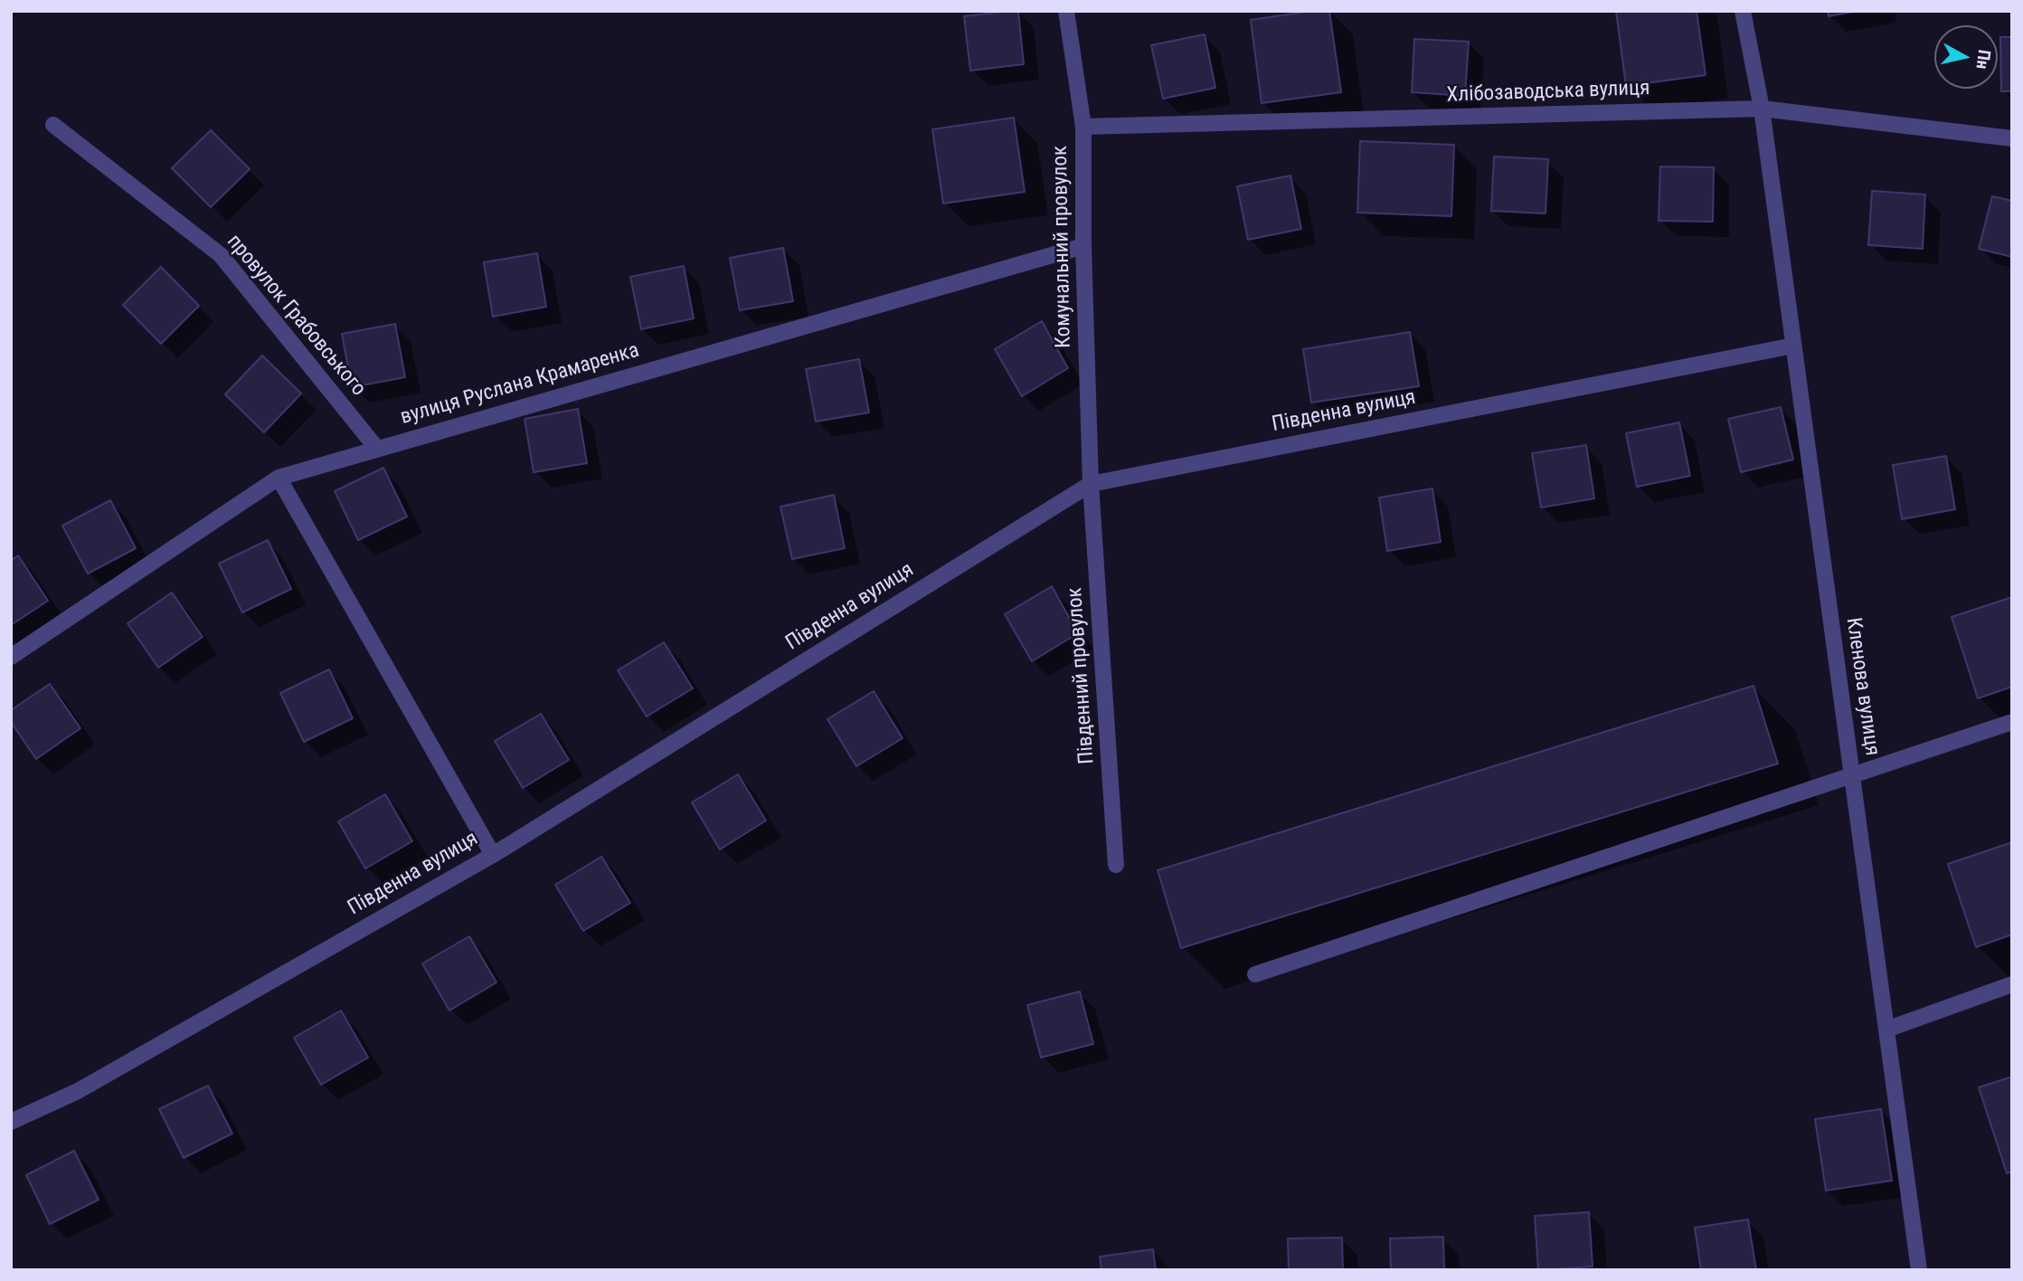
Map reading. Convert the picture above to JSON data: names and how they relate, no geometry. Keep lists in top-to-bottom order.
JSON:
{
  "streets": {
    "street": [
      "Хлібозаводська вулиця",
      "Комунальний провулок",
      "провулок Грабовського",
      "вулиця Руслана Крамаренка",
      "Південна вулиця",
      "Південний провулок",
      "Кленова вулиця"
    ]
  },
  "crossings": [
    ["Хлібозаводська вулиця", "Комунальний провулок"],
    ["Хлібозаводська вулиця", "Кленова вулиця"],
    ["Комунальний провулок", "вулиця Руслана Крамаренка"],
    ["Комунальний провулок", "Південна вулиця"],
    ["Комунальний провулок", "Південний провулок"],
    ["провулок Грабовського", "вулиця Руслана Крамаренка"],
    ["Південна вулиця", "Південний провулок"],
    ["Південна вулиця", "Кленова вулиця"]
  ],
  "north": "right"
}
